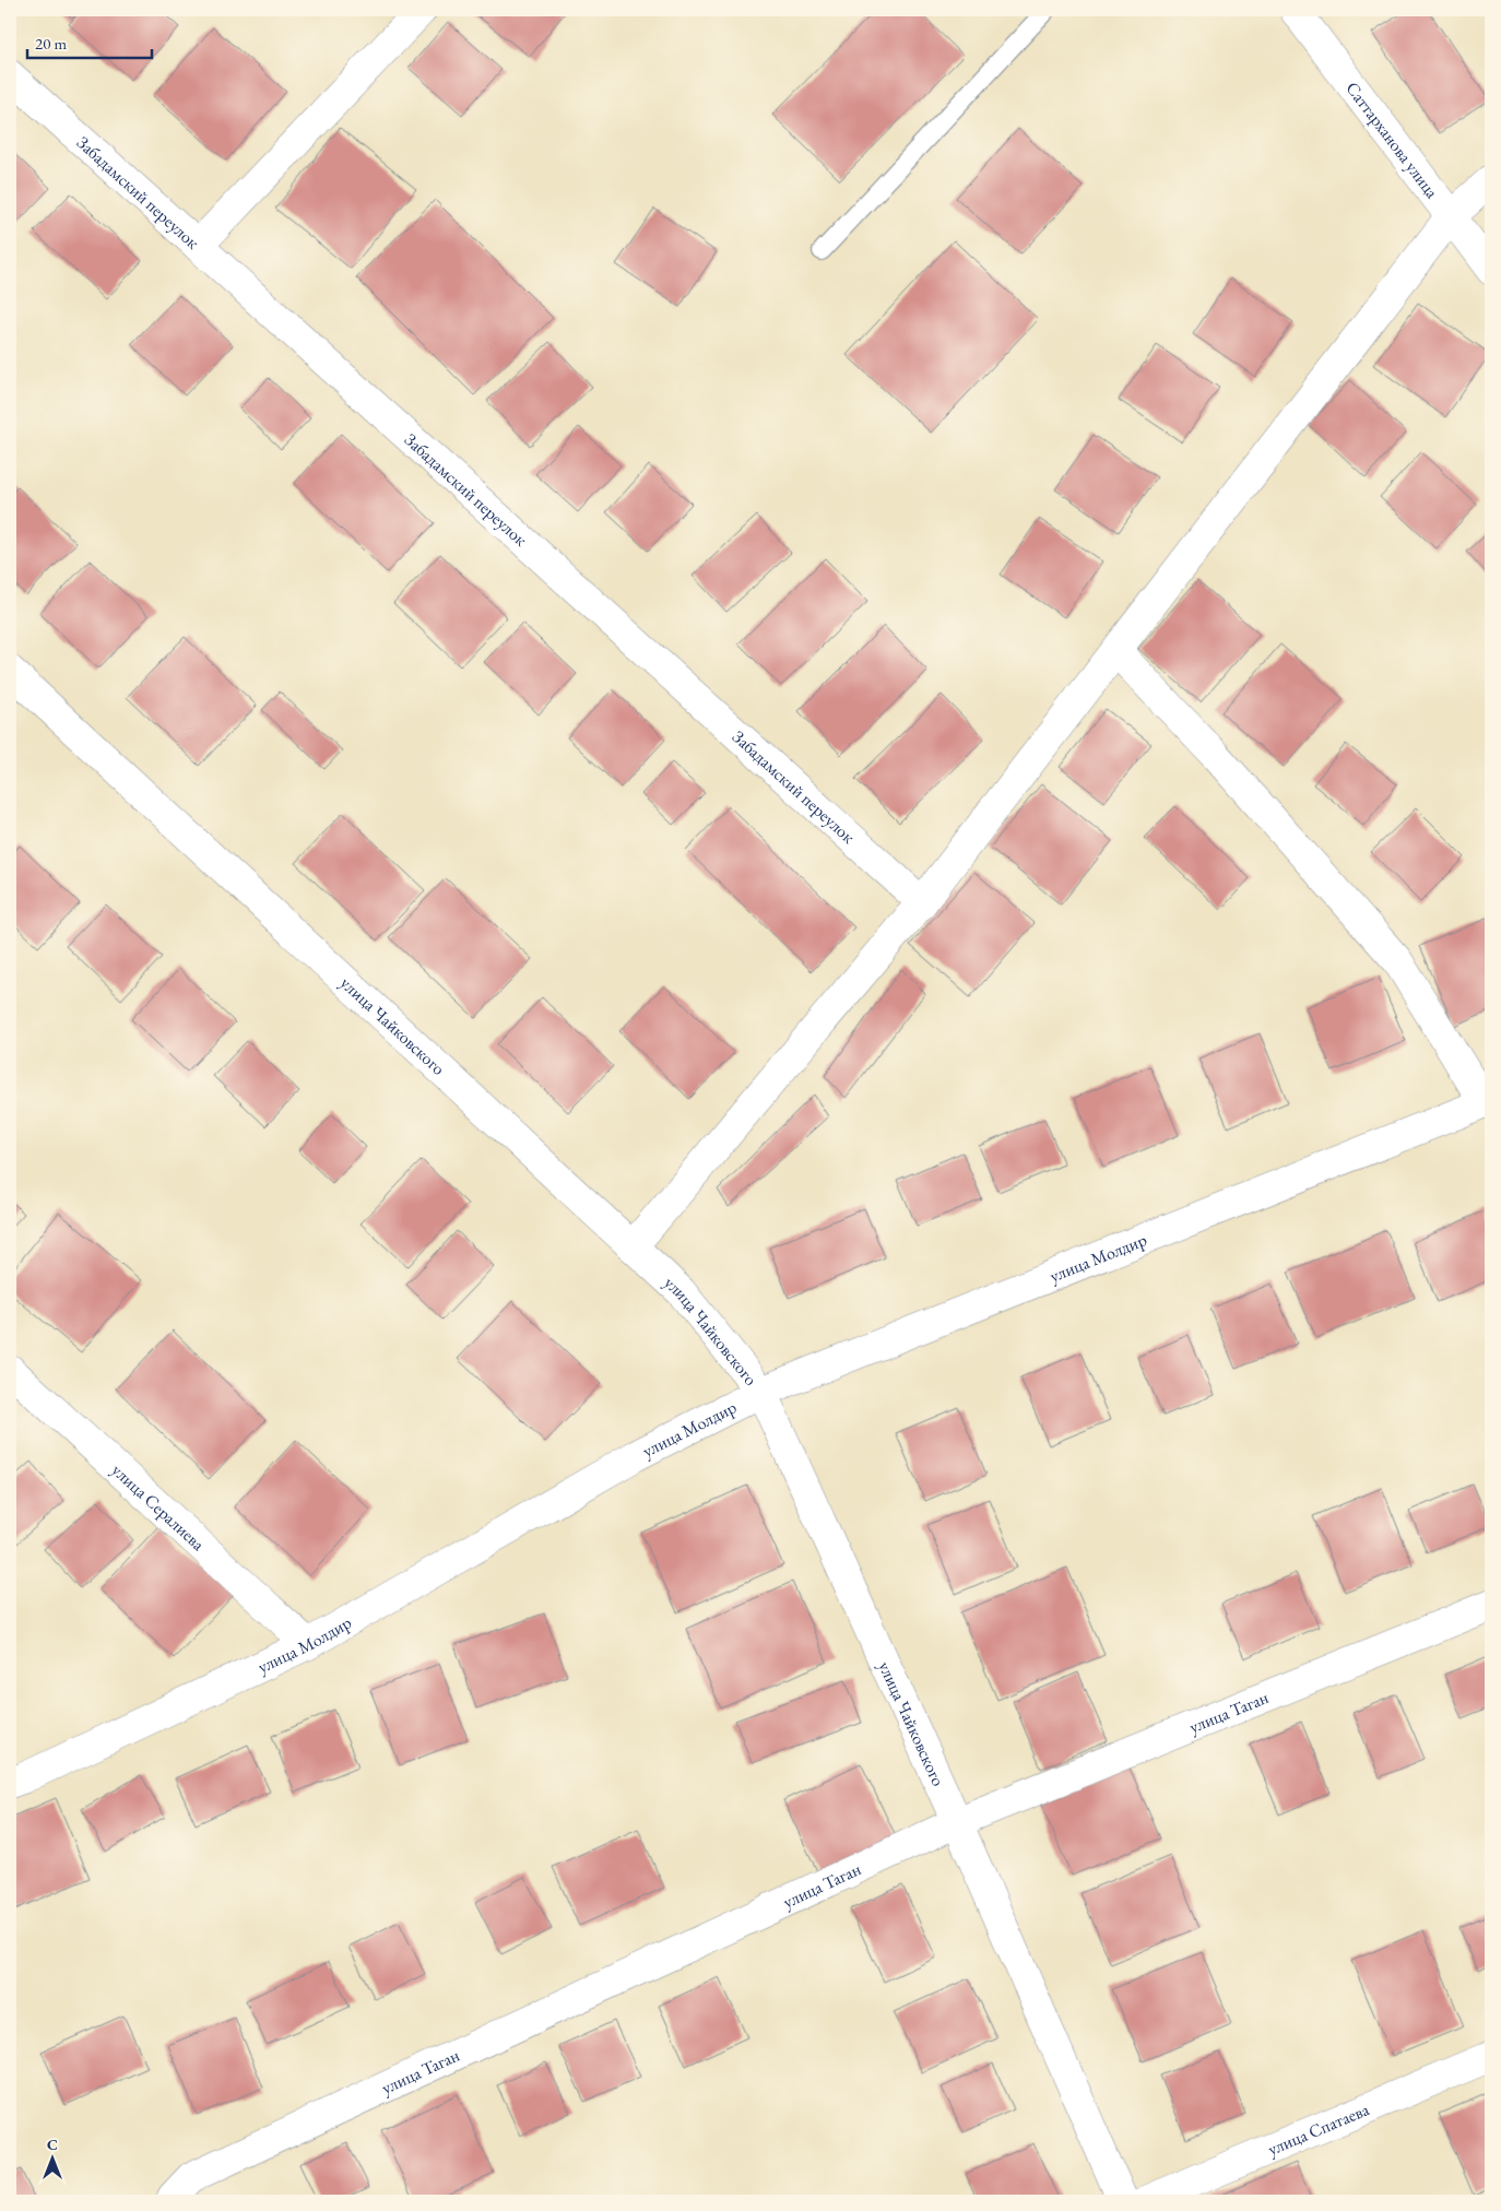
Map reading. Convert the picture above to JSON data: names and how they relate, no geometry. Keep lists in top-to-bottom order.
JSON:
{
  "streets": {
    "street": [
      "Саттарханова улица",
      "Забадамский переулок",
      "улица Чайковского",
      "улица Молдир",
      "улица Сералиева",
      "улица Таган",
      "улица Спатаева"
    ]
  },
  "crossings": [
    ["улица Чайковского", "улица Молдир"],
    ["улица Чайковского", "улица Таган"],
    ["улица Молдир", "улица Сералиева"]
  ],
  "scale_bar": "20 m",
  "north": "top"
}
